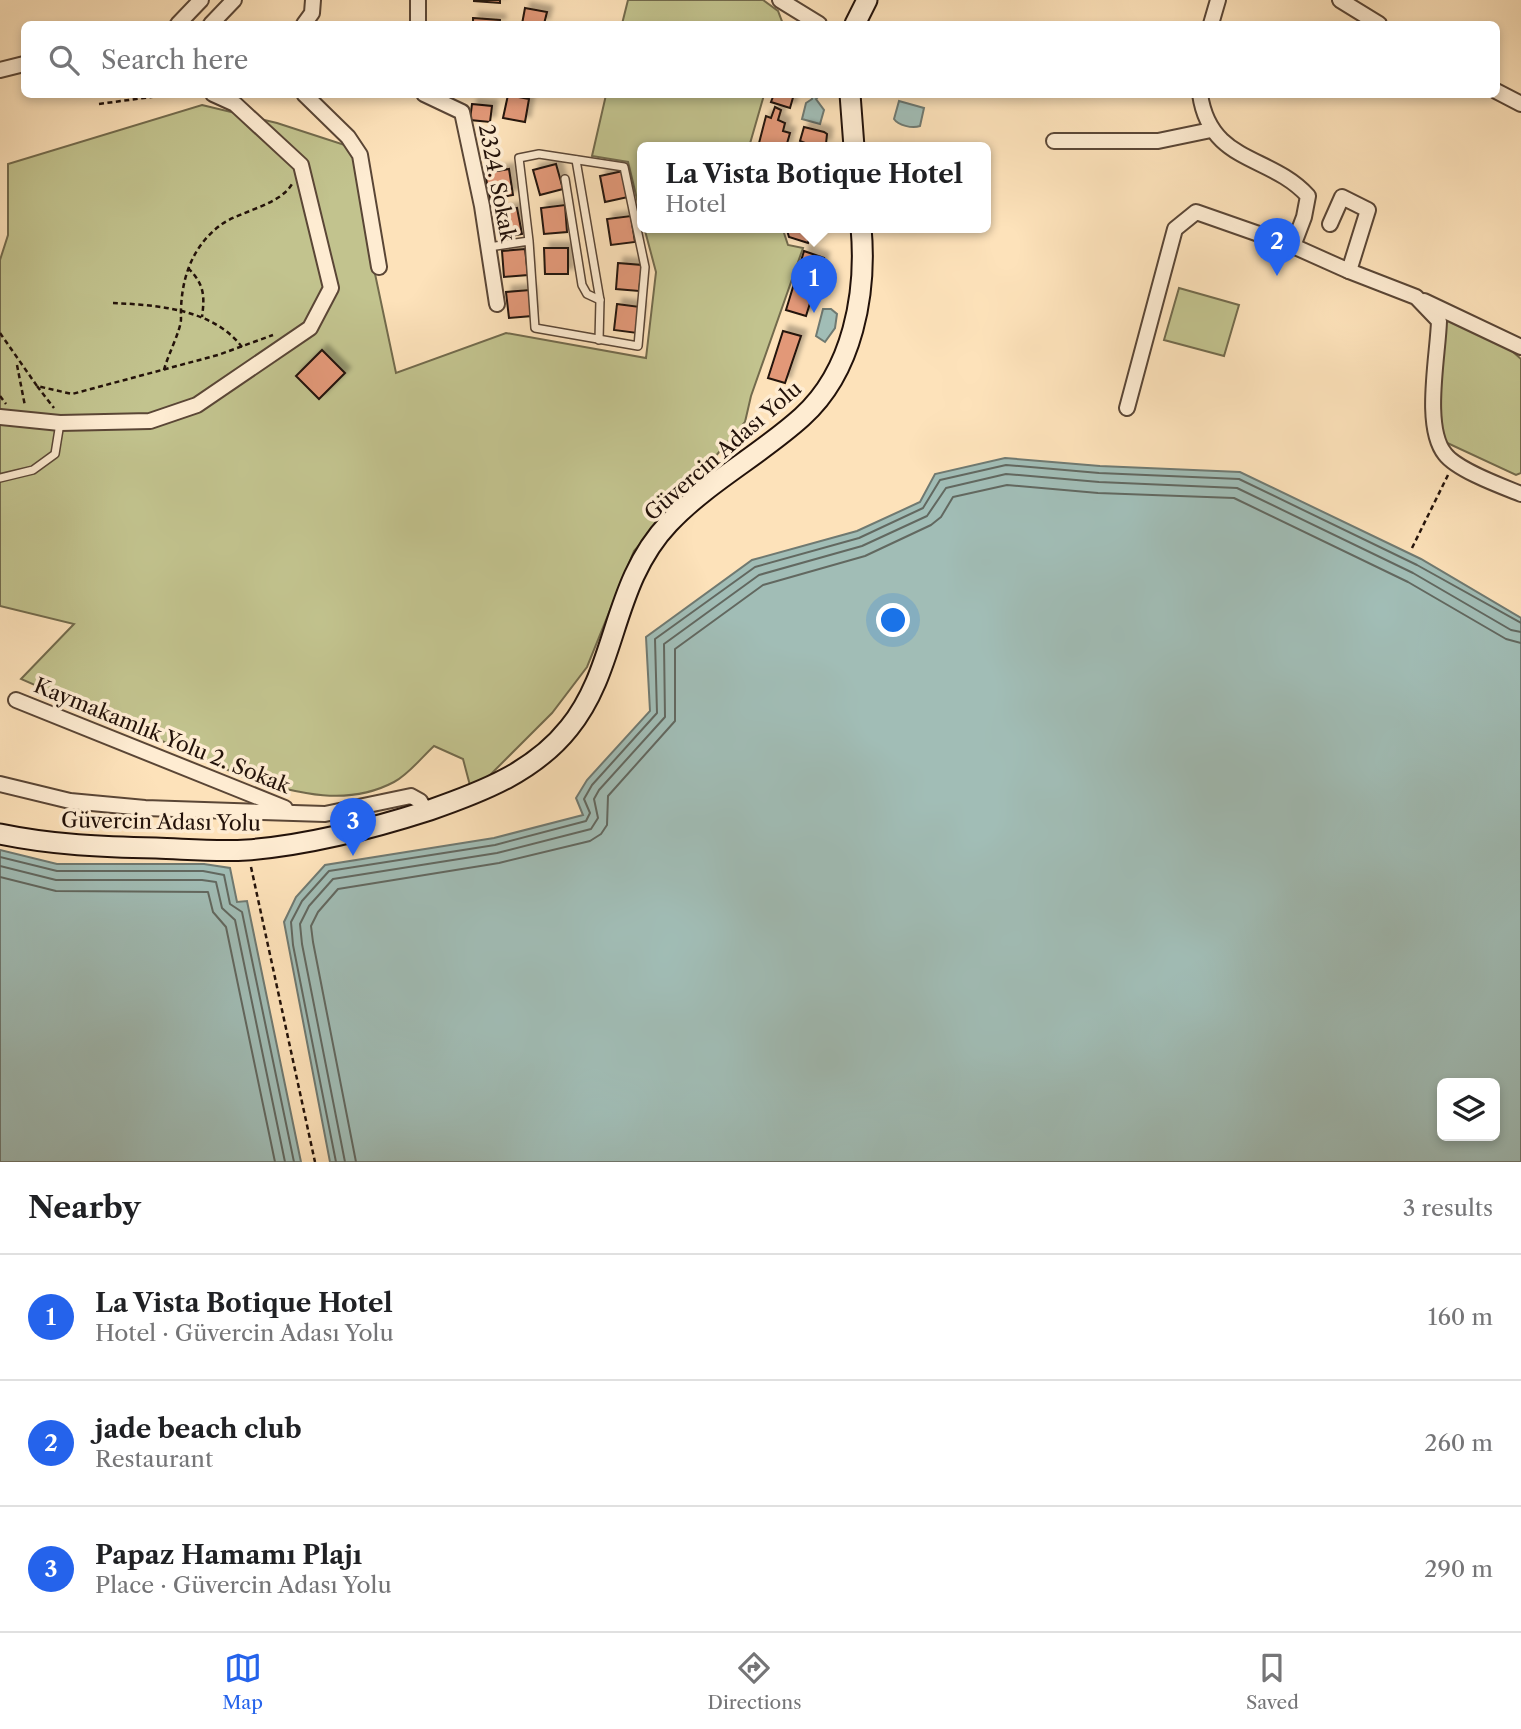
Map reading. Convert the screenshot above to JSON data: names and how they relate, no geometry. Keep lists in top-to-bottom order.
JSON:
{
  "streets": {
    "main road": ["Güvercin Adası Yolu"],
    "street": ["2324. Sokak", "Kaymakamlık Yolu 2. Sokak"]
  },
  "page": {
    "search": "Search here",
    "popup": ["La Vista Botique Hotel", "Hotel"],
    "pins": ["2", "1", "3"],
    "heading": ["Nearby", "3 results"],
    "list": [
      {
        "mark": "1",
        "name": "La Vista Botique Hotel",
        "note": "Hotel · Güvercin Adası Yolu",
        "value": "160 m"
      },
      {
        "mark": "2",
        "name": "jade beach club",
        "note": "Restaurant",
        "value": "260 m"
      },
      {
        "mark": "3",
        "name": "Papaz Hamamı Plajı",
        "note": "Place · Güvercin Adası Yolu",
        "value": "290 m"
      }
    ],
    "nav": ["Map", "Directions", "Saved"]
  }
}
